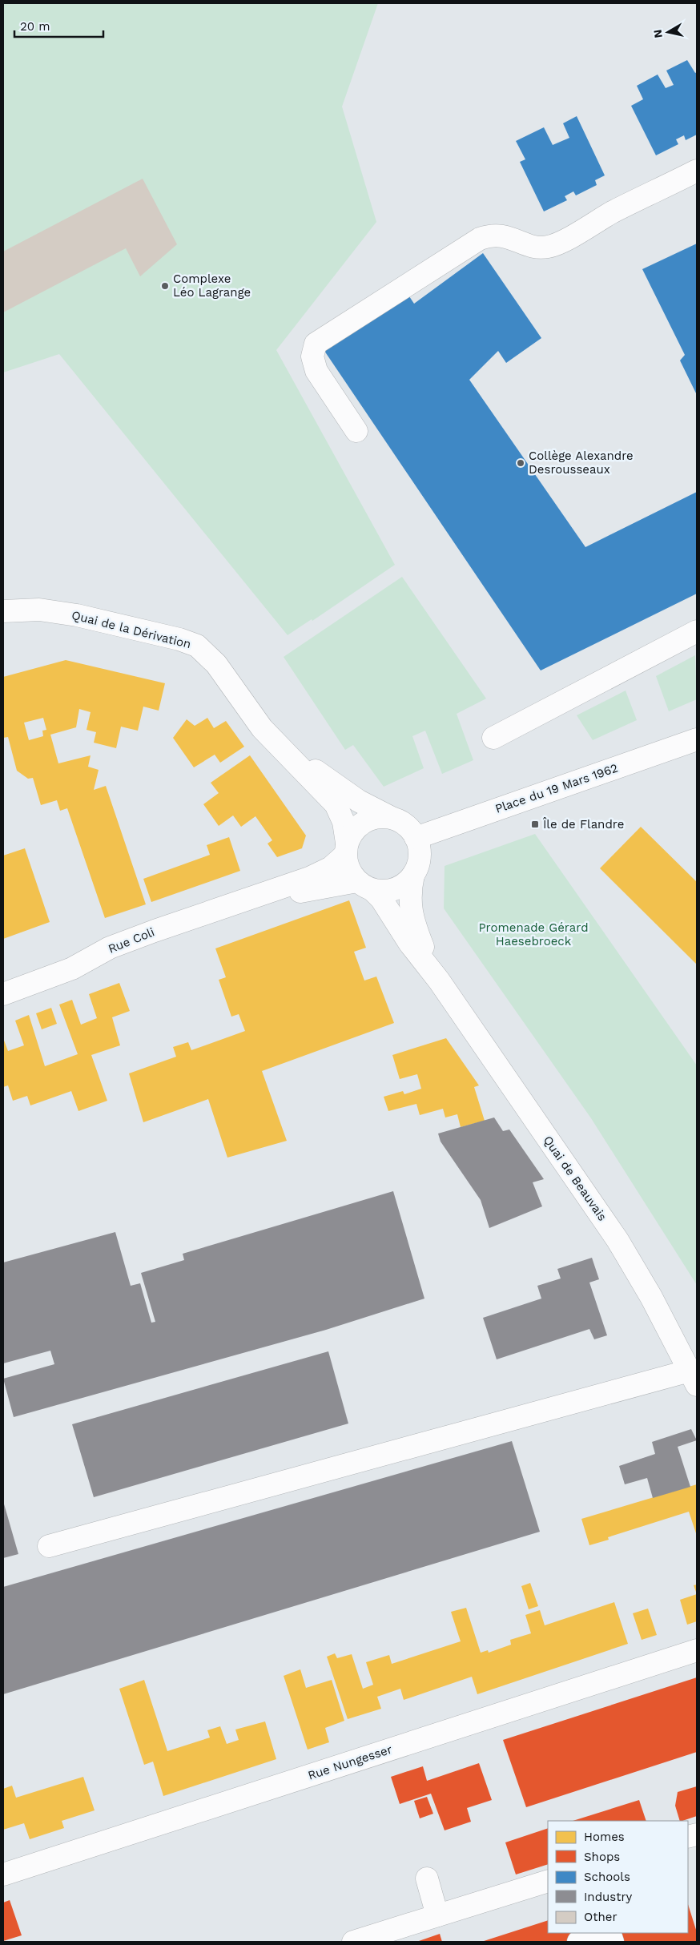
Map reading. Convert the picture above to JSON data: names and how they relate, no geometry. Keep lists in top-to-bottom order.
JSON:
{
  "streets": {
    "street": [
      "Quai de la Dérivation",
      "Place du 19 Mars 1962",
      "Rue Coli",
      "Quai de Beauvais",
      "Rue Nungesser"
    ]
  },
  "crossings": [
    ["Quai de la Dérivation", "Place du 19 Mars 1962"],
    ["Quai de la Dérivation", "Rue Coli"],
    ["Quai de la Dérivation", "Quai de Beauvais"],
    ["Place du 19 Mars 1962", "Rue Coli"],
    ["Place du 19 Mars 1962", "Quai de Beauvais"],
    ["Rue Coli", "Quai de Beauvais"]
  ],
  "parks": ["Promenade Gérard Haesebroeck"],
  "places": {
    "other": ["Complexe Léo Lagrange", "Collège Alexandre Desrousseaux"],
    "transit": ["Île de Flandre"]
  },
  "legend": [
    "Homes",
    "Shops",
    "Schools",
    "Industry",
    "Other"
  ],
  "scale_bar": "20 m",
  "north": "left"
}
